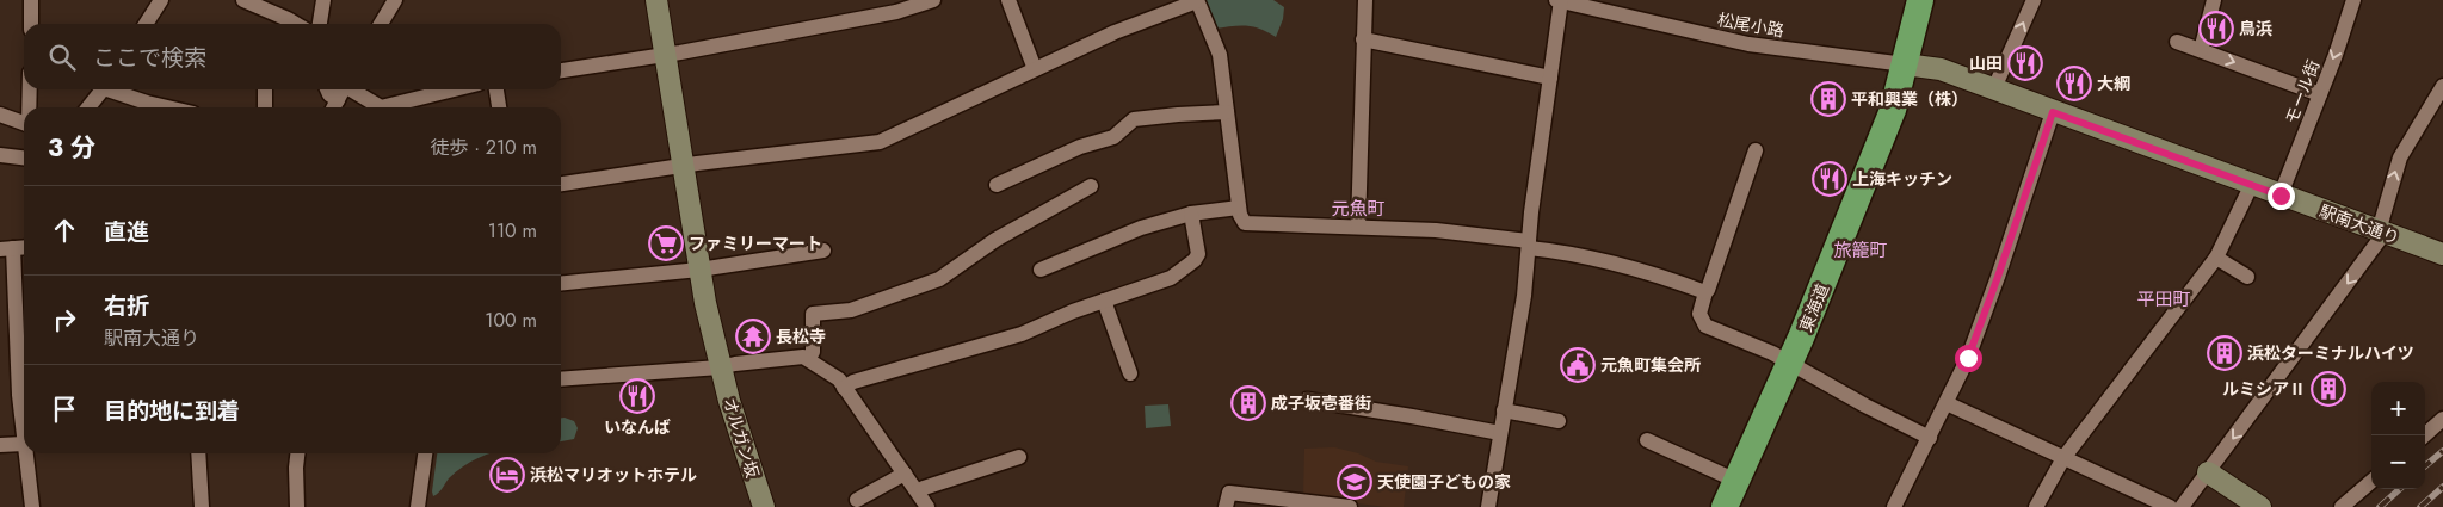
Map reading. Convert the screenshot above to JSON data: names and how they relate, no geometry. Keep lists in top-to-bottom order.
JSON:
{
  "streets": {
    "highway": ["東海道"],
    "street": [
      "松尾小路",
      "モール街",
      "駅南大通り",
      "オルガン坂"
    ]
  },
  "crossings": [
    ["松尾小路", "駅南大通り"],
    ["松尾小路", "東海道"],
    ["モール街", "駅南大通り"],
    ["駅南大通り", "東海道"]
  ],
  "districts": ["元魚町", "旅籠町", "平田町"],
  "places": {
    "restaurant": [
      "鳥浜",
      "山田",
      "大綱",
      "上海キッチン",
      "いなんば"
    ],
    "building": [
      "平和興業（株）",
      "浜松ターミナルハイツ",
      "ルミシアⅡ",
      "成子坂壱番街"
    ],
    "supermarket": ["ファミリーマート"],
    "temple": ["長松寺"],
    "public building": ["元魚町集会所"],
    "hotel": ["浜松マリオットホテル"],
    "school or university": ["天使園子どもの家"]
  },
  "page": {
    "search": "ここで検索",
    "heading": ["3 分", "徒歩 · 210 m"],
    "list": [
      ["直進", "110 m"],
      ["右折", "駅南大通り", "100 m"],
      "目的地に到着"
    ],
    "map_buttons": ["+", "−"]
  }
}
